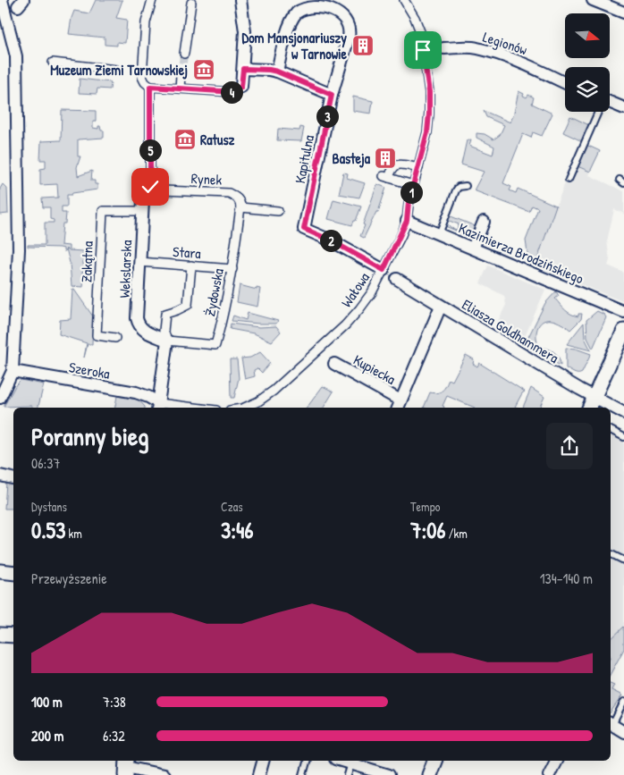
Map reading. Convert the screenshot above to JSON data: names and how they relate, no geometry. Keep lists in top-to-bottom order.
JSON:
{
  "streets": {
    "street": [
      "Legionów",
      "Kapitulna",
      "Rynek",
      "Stara",
      "Kazimierza Brodzińskiego",
      "Zakątna",
      "Wekslarska",
      "Wałowa",
      "Żydowska",
      "Eliasza Goldhammera",
      "Kupiecka",
      "Szeroka"
    ]
  },
  "crossings": [
    ["Legionów", "Wałowa"],
    ["Kapitulna", "Wałowa"],
    ["Kapitulna", "Eliasza Goldhammera"],
    ["Rynek", "Wekslarska"],
    ["Rynek", "Żydowska"],
    ["Stara", "Wekslarska"],
    ["Stara", "Żydowska"],
    ["Kazimierza Brodzińskiego", "Wałowa"],
    ["Zakątna", "Wekslarska"],
    ["Wekslarska", "Żydowska"],
    ["Wałowa", "Eliasza Goldhammera"]
  ],
  "places": {
    "building": ["Dom Mansjonariuszy w Tarnowie", "Basteja"],
    "museum": ["Muzeum Ziemi Tarnowskiej", "Ratusz"]
  },
  "north": "right",
  "page": {
    "pins": [
      "4",
      "3",
      "5",
      "1",
      "2"
    ],
    "heading": ["Poranny bieg", "06:37"],
    "stats": [
      ["Dystans", "0.53 km"],
      ["Czas", "3:46"],
      ["Tempo", "7:06 /km"]
    ],
    "chart": ["Przewyższenie", "134–140 m"],
    "list": [
      {
        "name": "100 m",
        "note": "7:38"
      },
      {
        "name": "200 m",
        "note": "6:32"
      }
    ]
  }
}
